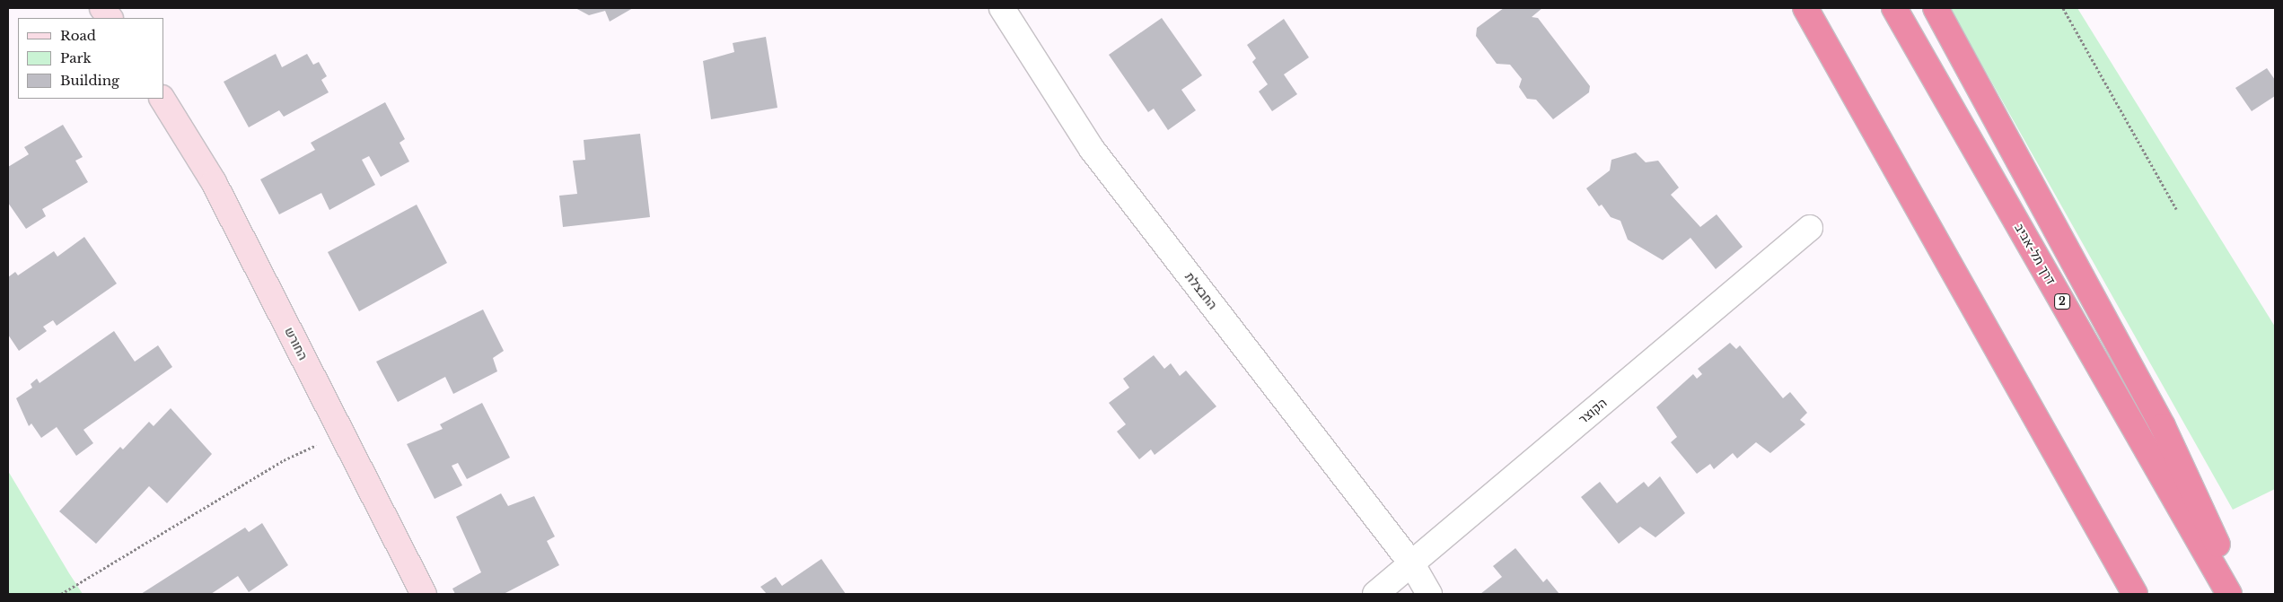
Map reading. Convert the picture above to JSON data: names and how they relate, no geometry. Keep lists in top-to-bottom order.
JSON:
{
  "streets": {
    "highway": ["דרך תל-אביב", "2"],
    "street": ["החבצלת", "החורש", "הקוצר"]
  },
  "crossings": [
    ["החבצלת", "הקוצר"]
  ],
  "legend": ["Road", "Park", "Building"]
}
